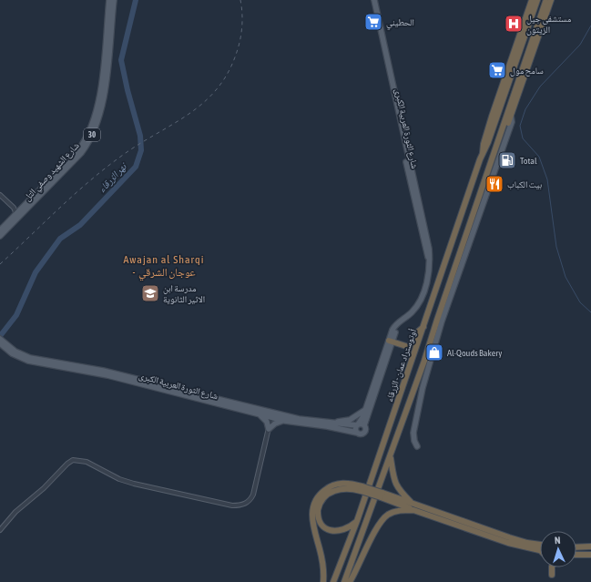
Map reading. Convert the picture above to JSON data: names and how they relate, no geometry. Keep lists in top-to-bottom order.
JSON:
{
  "streets": {
    "highway": ["أوتوستراد عمان - الزرقاء"],
    "main road": ["شارع الثورة العربية الكبرى", "30", "شارع الشهيد وصفي التل"]
  },
  "districts": ["Awajan al Sharqi - عوجان الشرقي"],
  "water": ["نهر الزرقاء"],
  "places": {
    "supermarket": ["الحطيني", "سامح مول"],
    "hospital": ["مستشفى جيل الزيتون"],
    "fuel station": ["Total"],
    "restaurant": ["بيت الكباب"],
    "school or university": ["مدرسة ابن الاثير الثانوية"],
    "shop": ["Al-Qouds Bakery"]
  },
  "north": "top"
}
